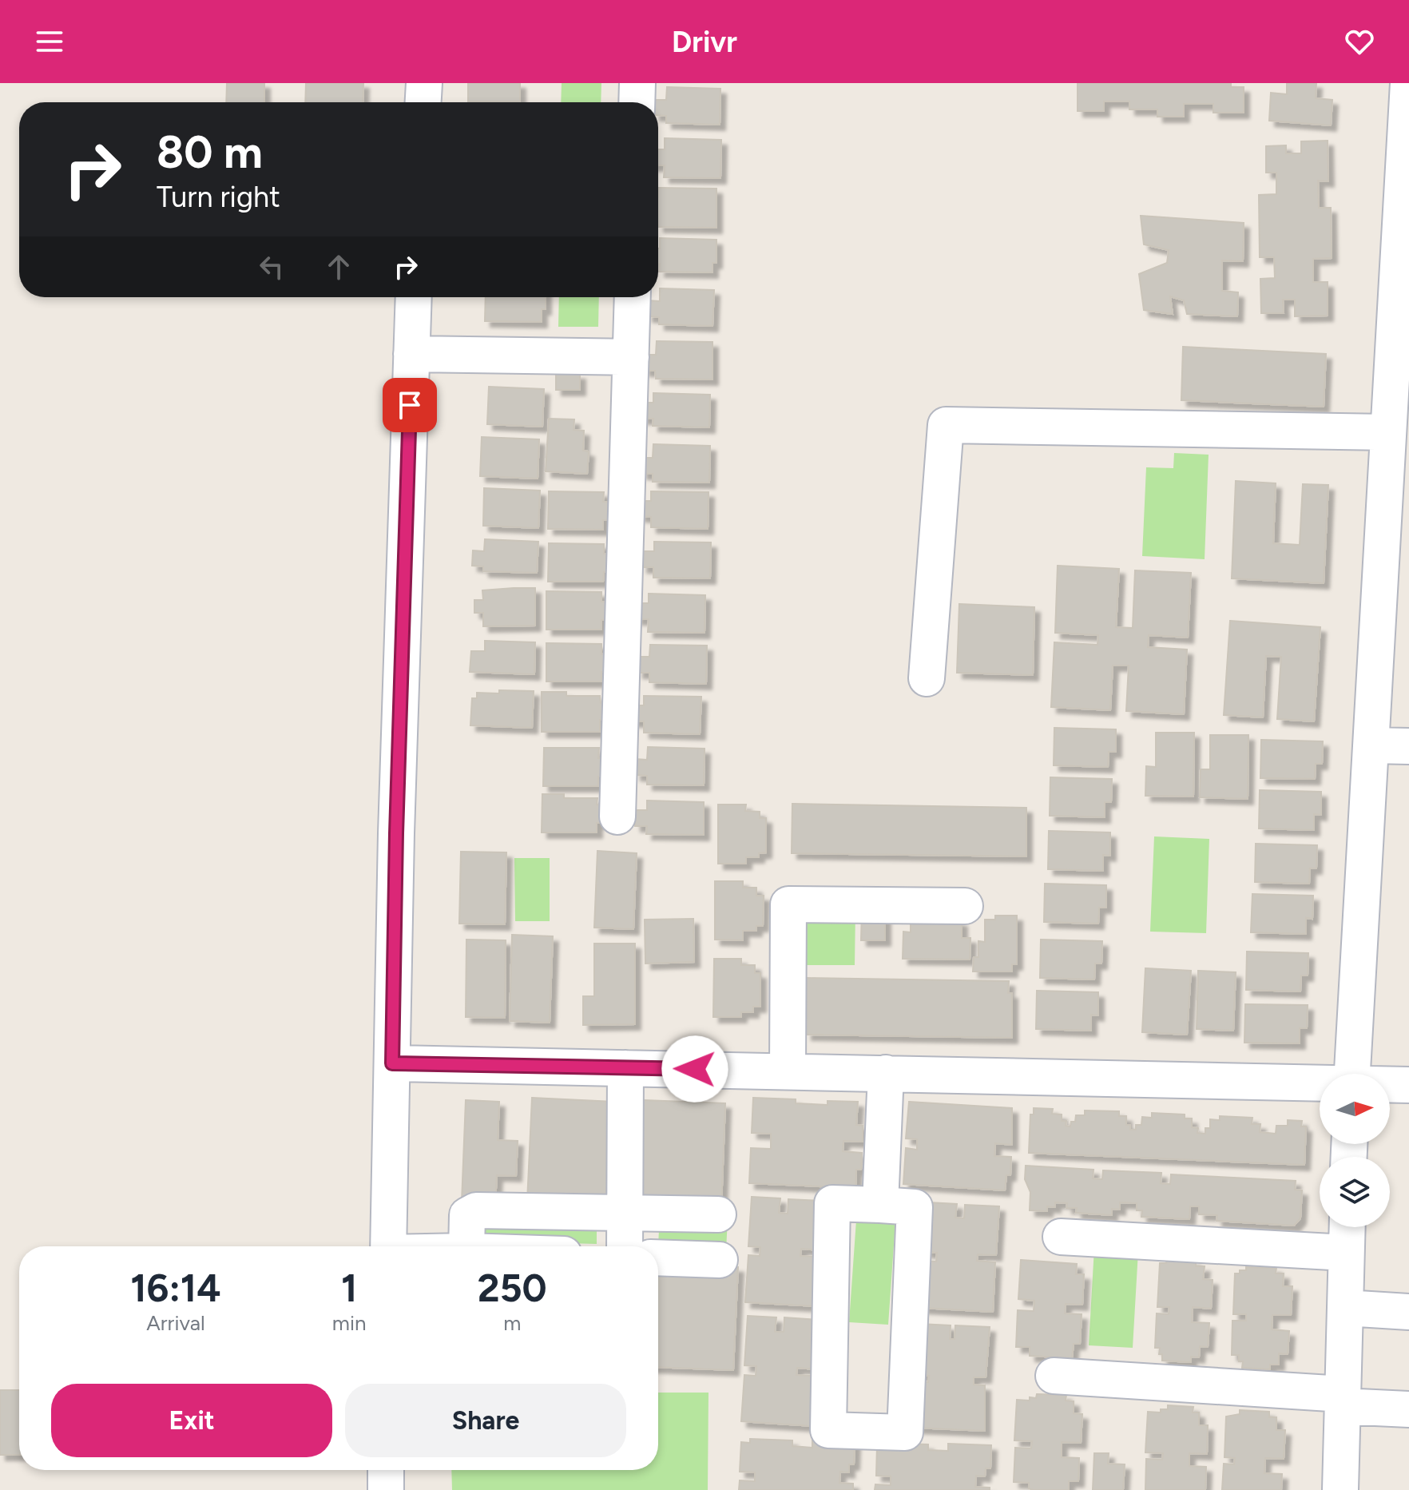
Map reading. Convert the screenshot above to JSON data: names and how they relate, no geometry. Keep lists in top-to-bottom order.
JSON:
{
  "north": "right",
  "page": {
    "header": "Drivr",
    "turn": ["80 m", "Turn right"],
    "eta": [
      "16:14",
      "Arrival",
      "1",
      "min",
      "250",
      "m"
    ],
    "buttons": ["Exit", "Share"]
  }
}
